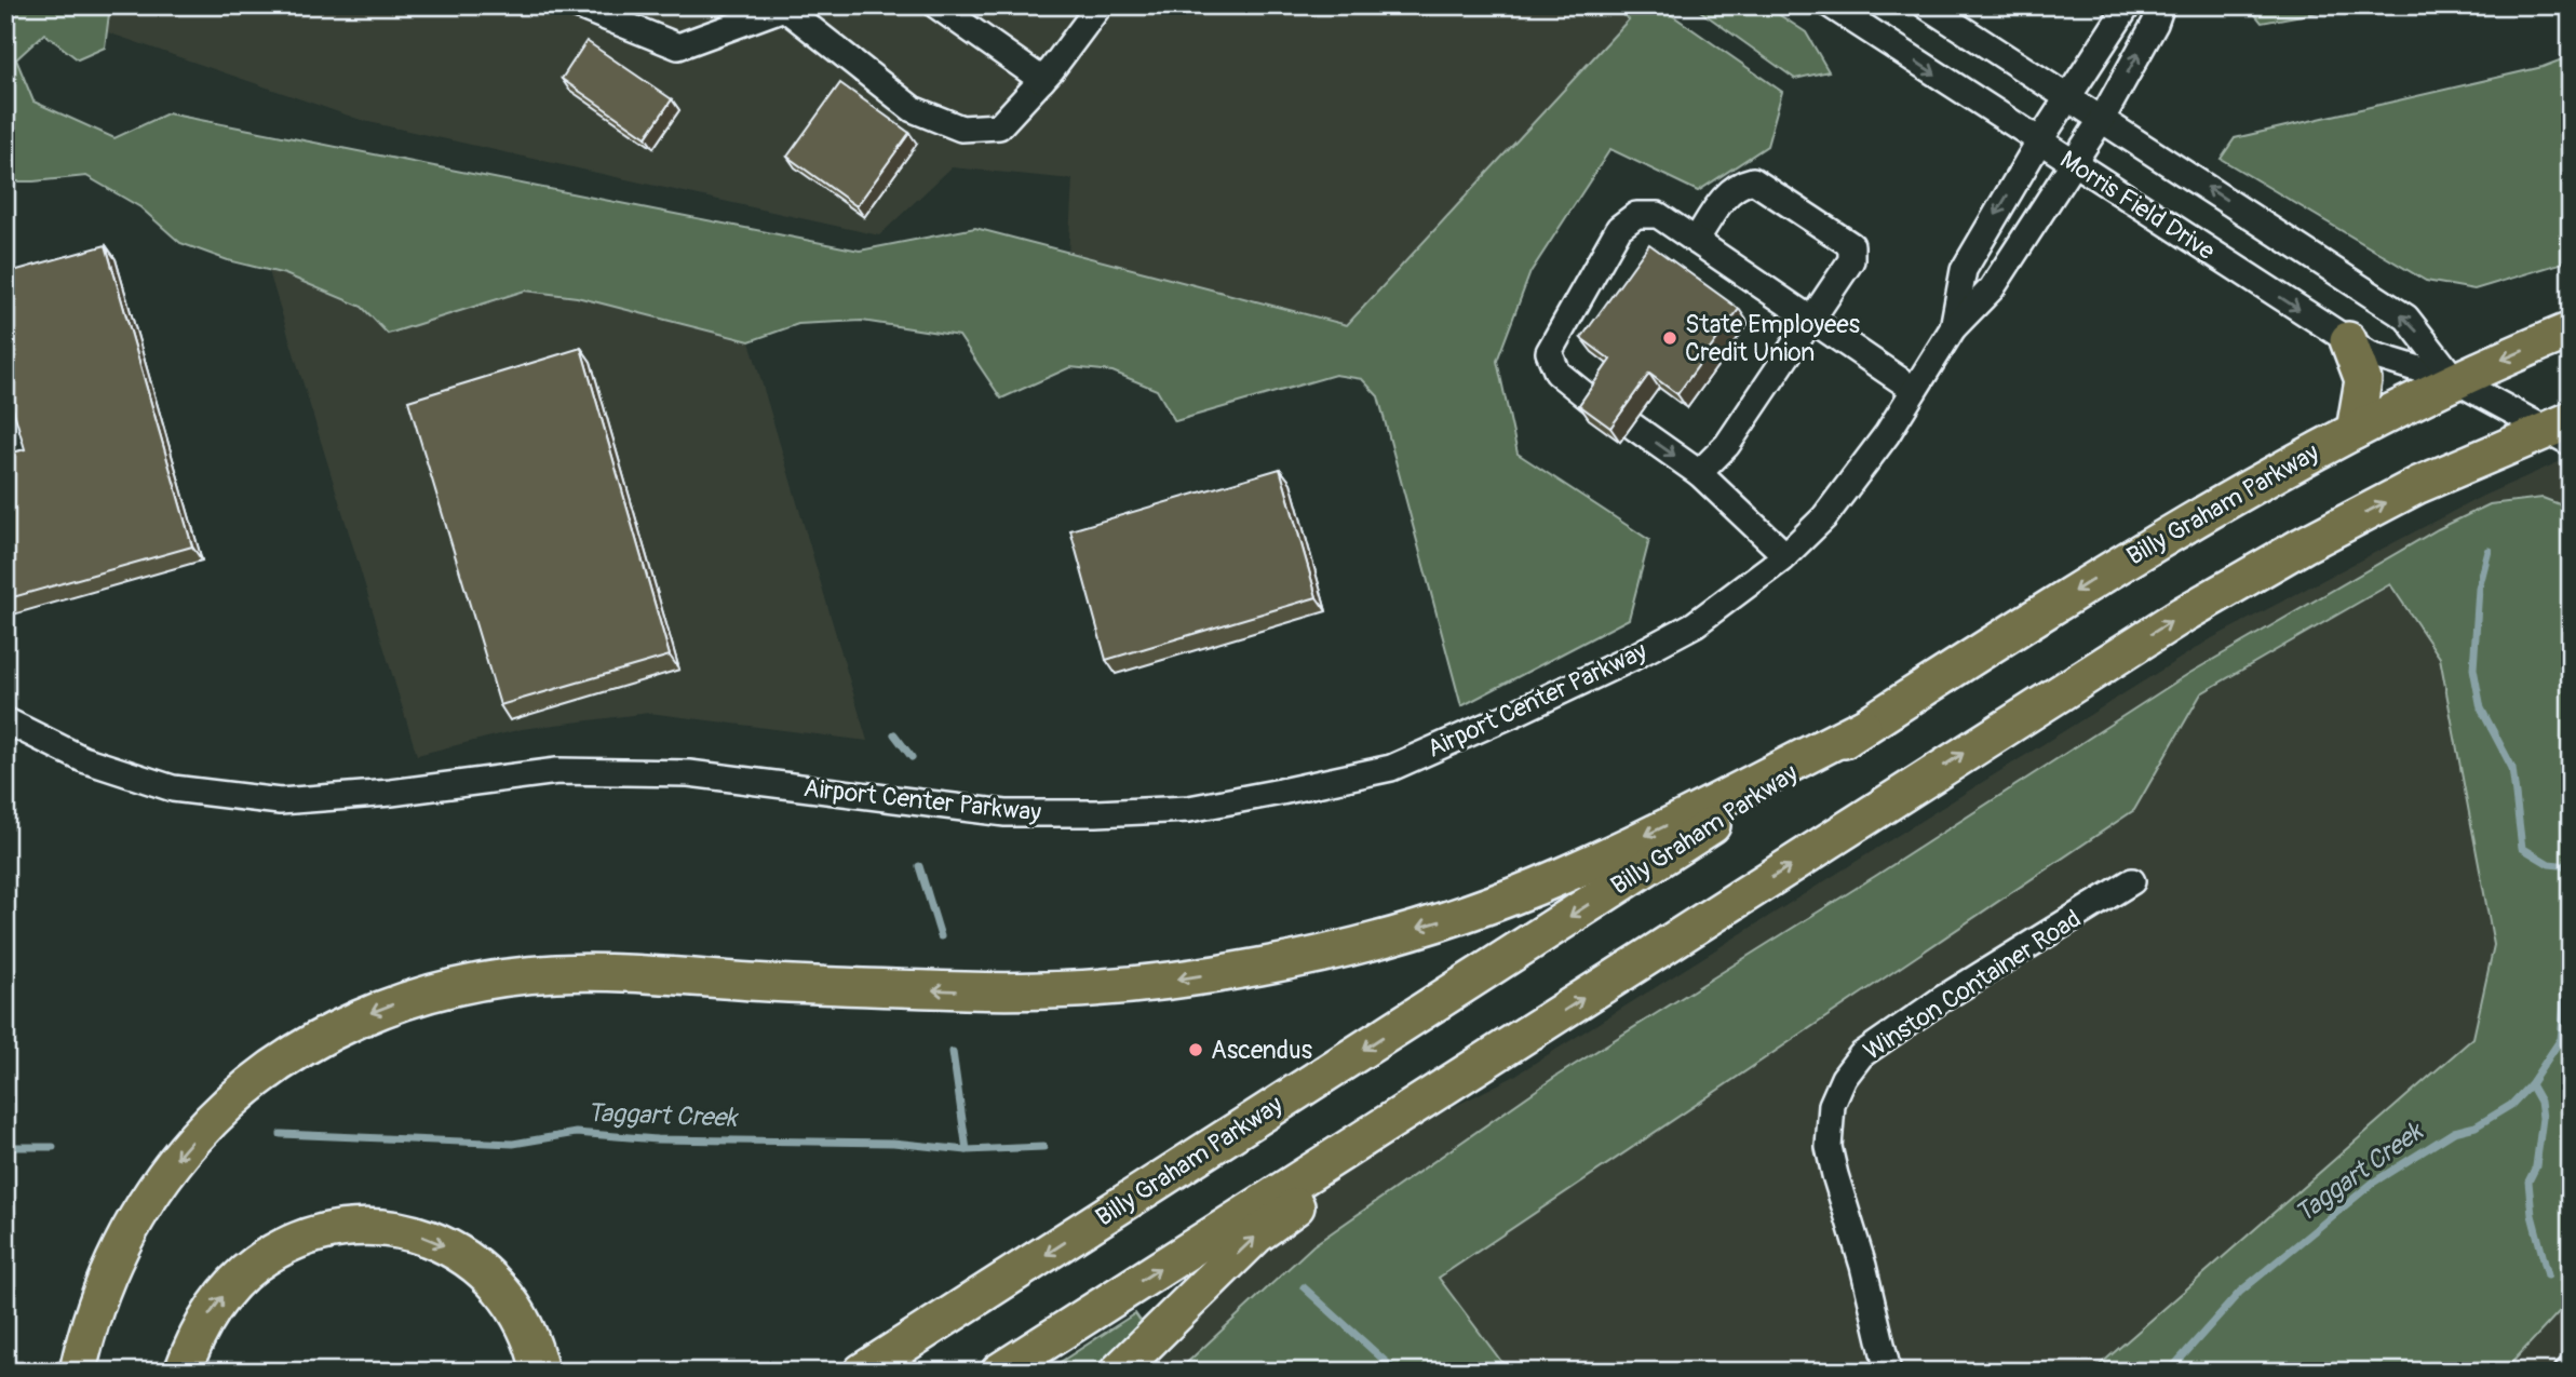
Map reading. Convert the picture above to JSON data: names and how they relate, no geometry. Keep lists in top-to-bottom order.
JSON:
{
  "streets": {
    "highway": ["Billy Graham Parkway"],
    "street": ["Morris Field Drive", "Airport Center Parkway", "Winston Container Road"]
  },
  "crossings": [
    ["Morris Field Drive", "Billy Graham Parkway"],
    ["Morris Field Drive", "Airport Center Parkway"]
  ],
  "water": ["Taggart Creek"],
  "places": ["State Employees Credit Union", "Ascendus"]
}
